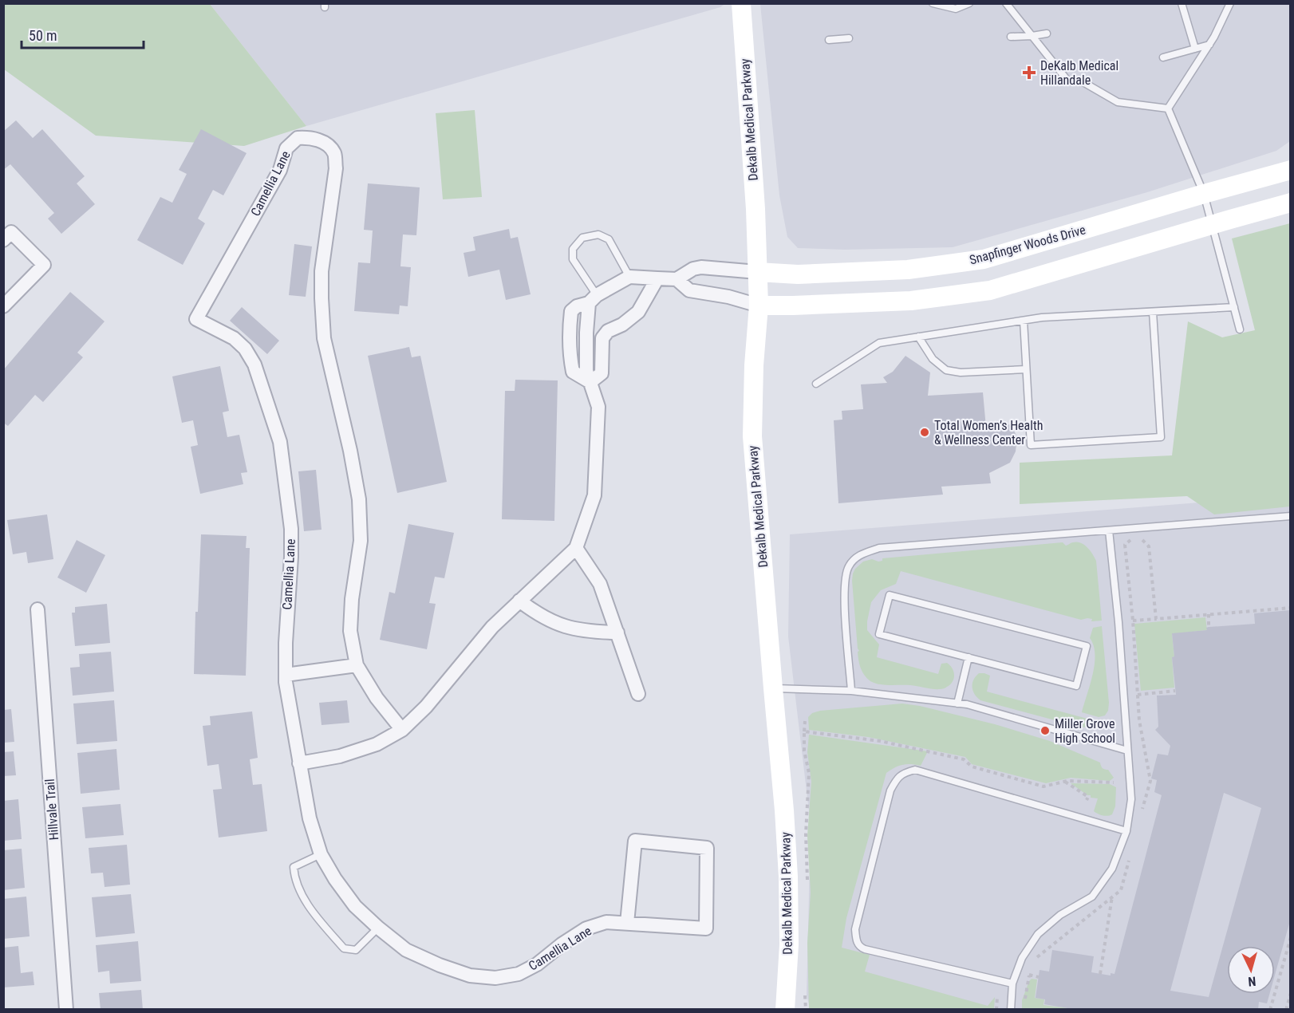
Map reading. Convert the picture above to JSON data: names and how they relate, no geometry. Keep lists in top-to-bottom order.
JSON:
{
  "streets": {
    "main road": ["Dekalb Medical Parkway", "Snapfinger Woods Drive"],
    "street": ["Camellia Lane", "Hillvale Trail"]
  },
  "crossings": [
    ["Dekalb Medical Parkway", "Snapfinger Woods Drive"]
  ],
  "places": {
    "health": ["DeKalb Medical Hillandale"],
    "other": ["Total Women’s Health & Wellness Center", "Miller Grove High School"]
  },
  "scale_bar": "50 m",
  "north": "bottom"
}
